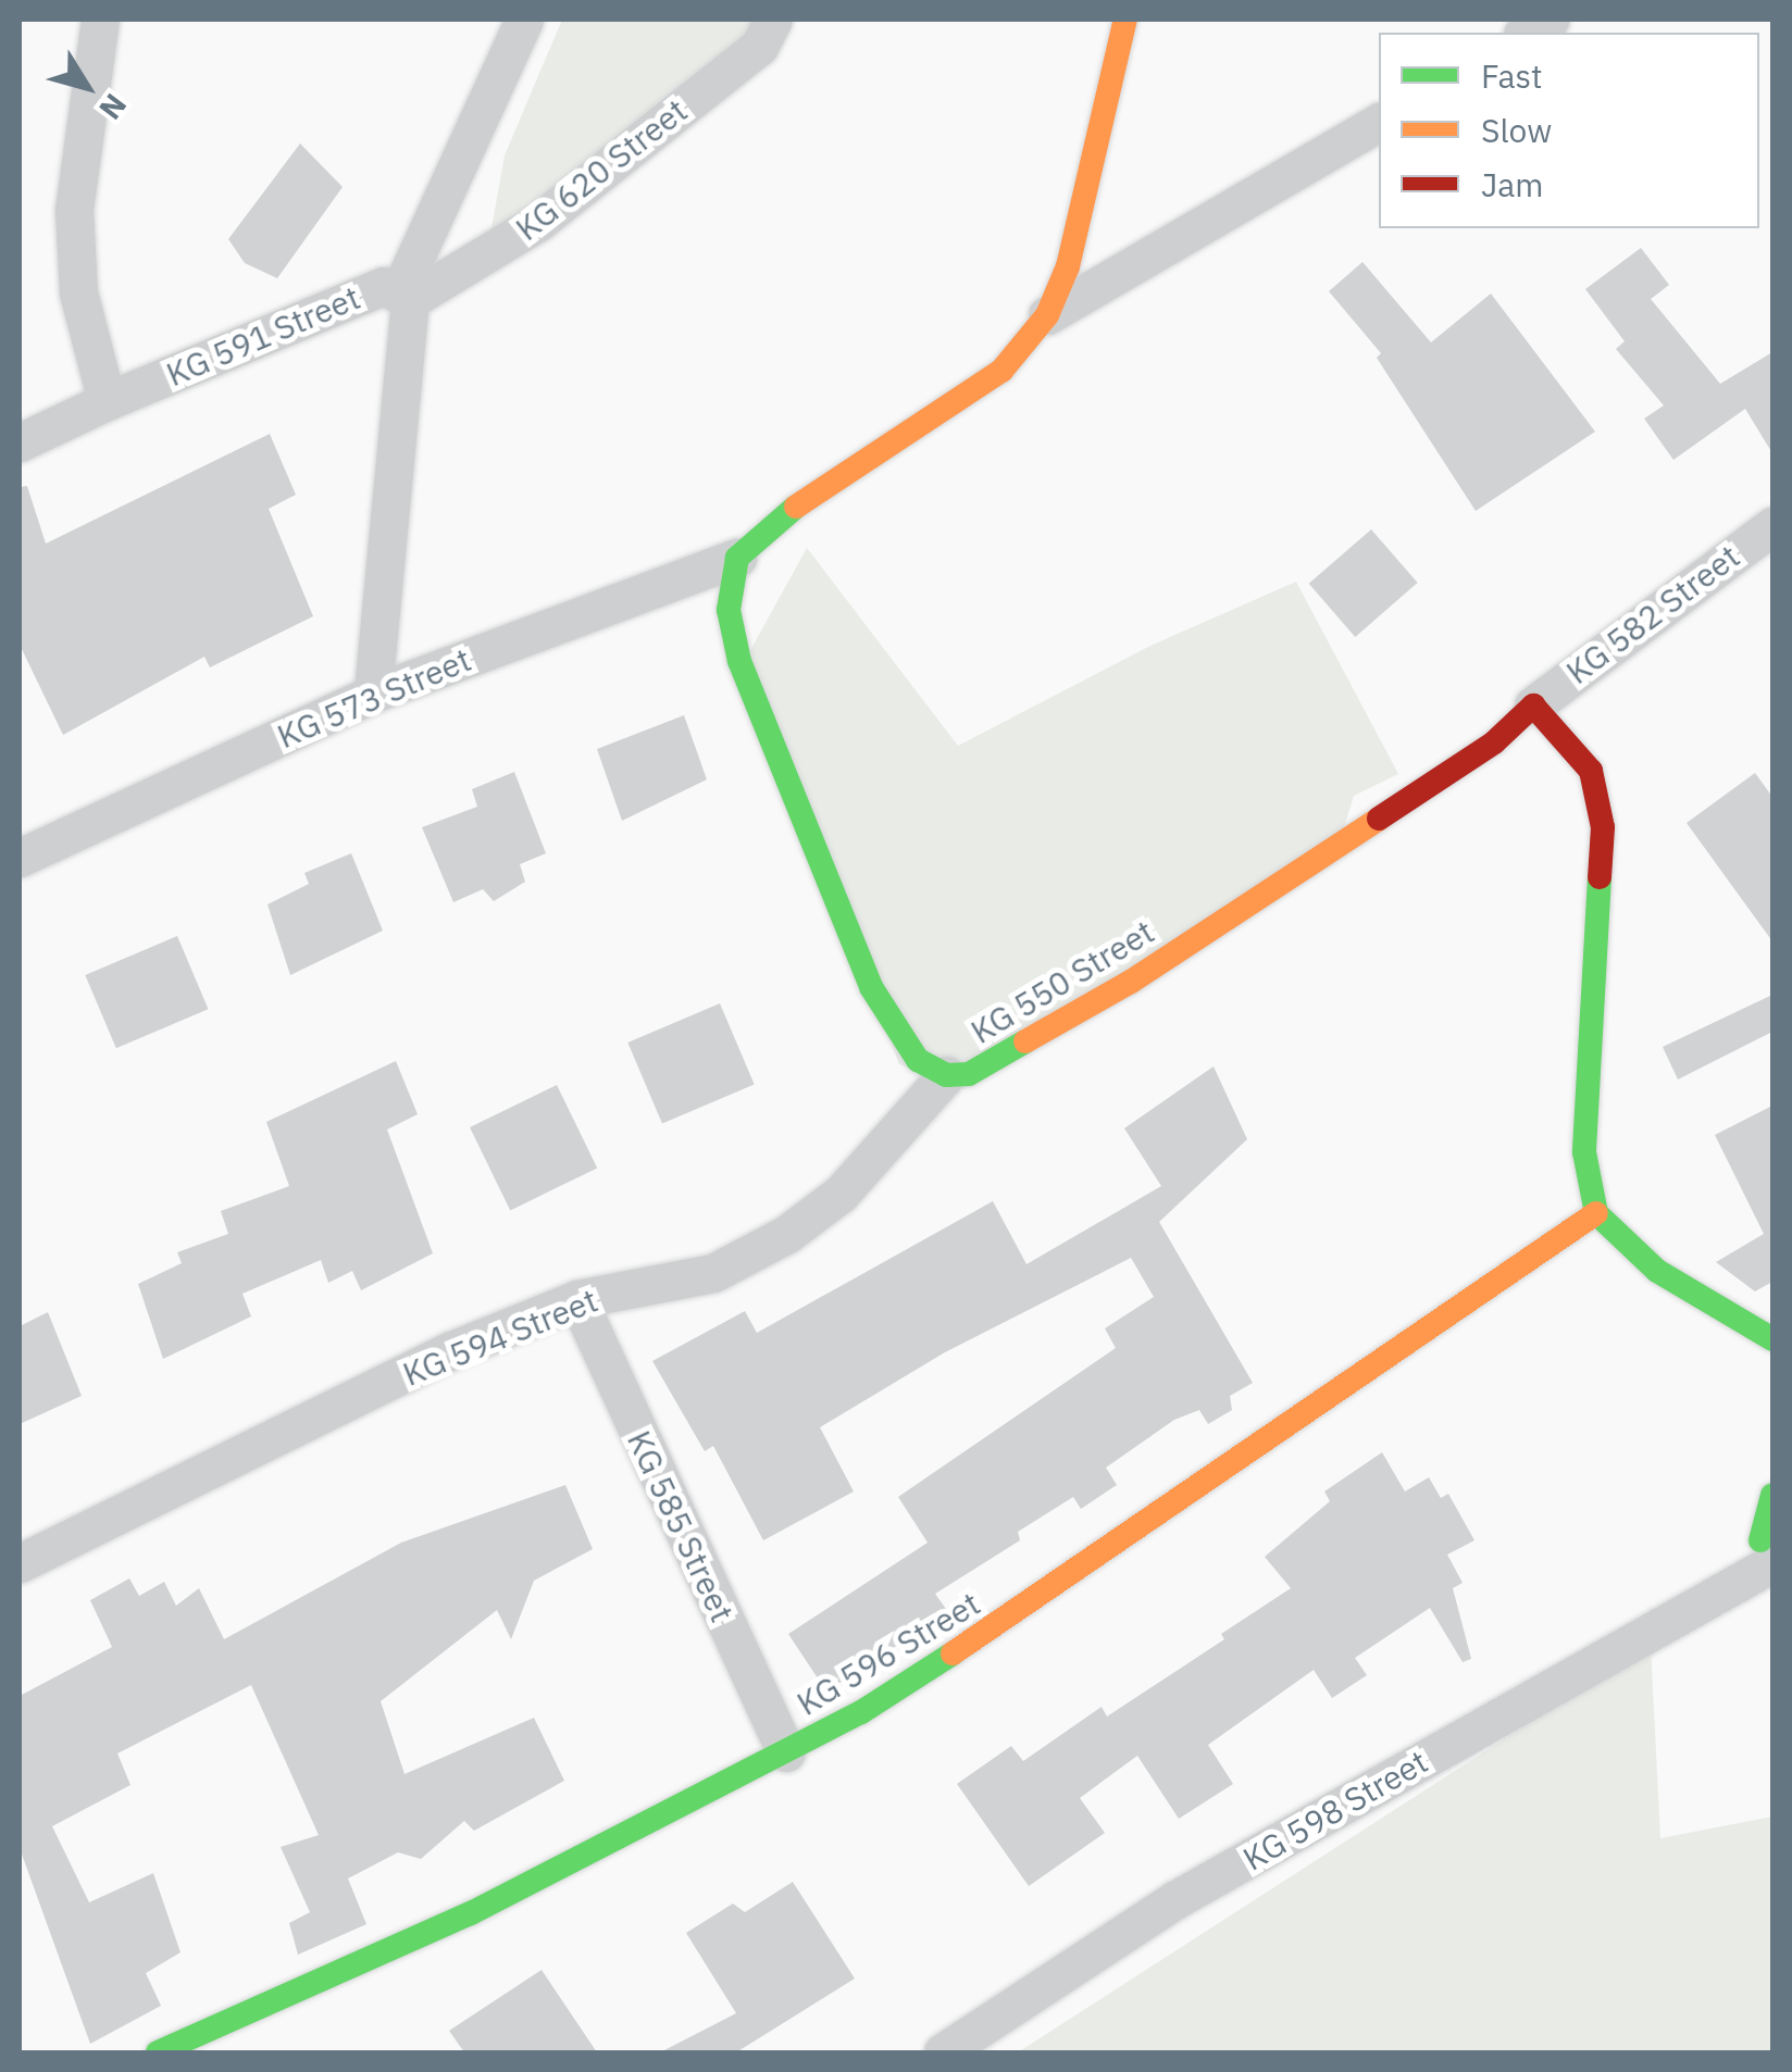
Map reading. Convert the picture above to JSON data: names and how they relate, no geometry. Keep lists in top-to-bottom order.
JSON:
{
  "streets": {
    "street": [
      "KG 620 Street",
      "KG 591 Street",
      "KG 582 Street",
      "KG 573 Street",
      "KG 550 Street",
      "KG 594 Street",
      "KG 585 Street",
      "KG 596 Street",
      "KG 598 Street"
    ]
  },
  "crossings": [
    ["KG 620 Street", "KG 591 Street"],
    ["KG 591 Street", "KG 573 Street"],
    ["KG 582 Street", "KG 550 Street"],
    ["KG 573 Street", "KG 550 Street"],
    ["KG 550 Street", "KG 594 Street"],
    ["KG 594 Street", "KG 585 Street"],
    ["KG 585 Street", "KG 596 Street"]
  ],
  "legend": ["Fast", "Slow", "Jam"],
  "north": "bottom right"
}
